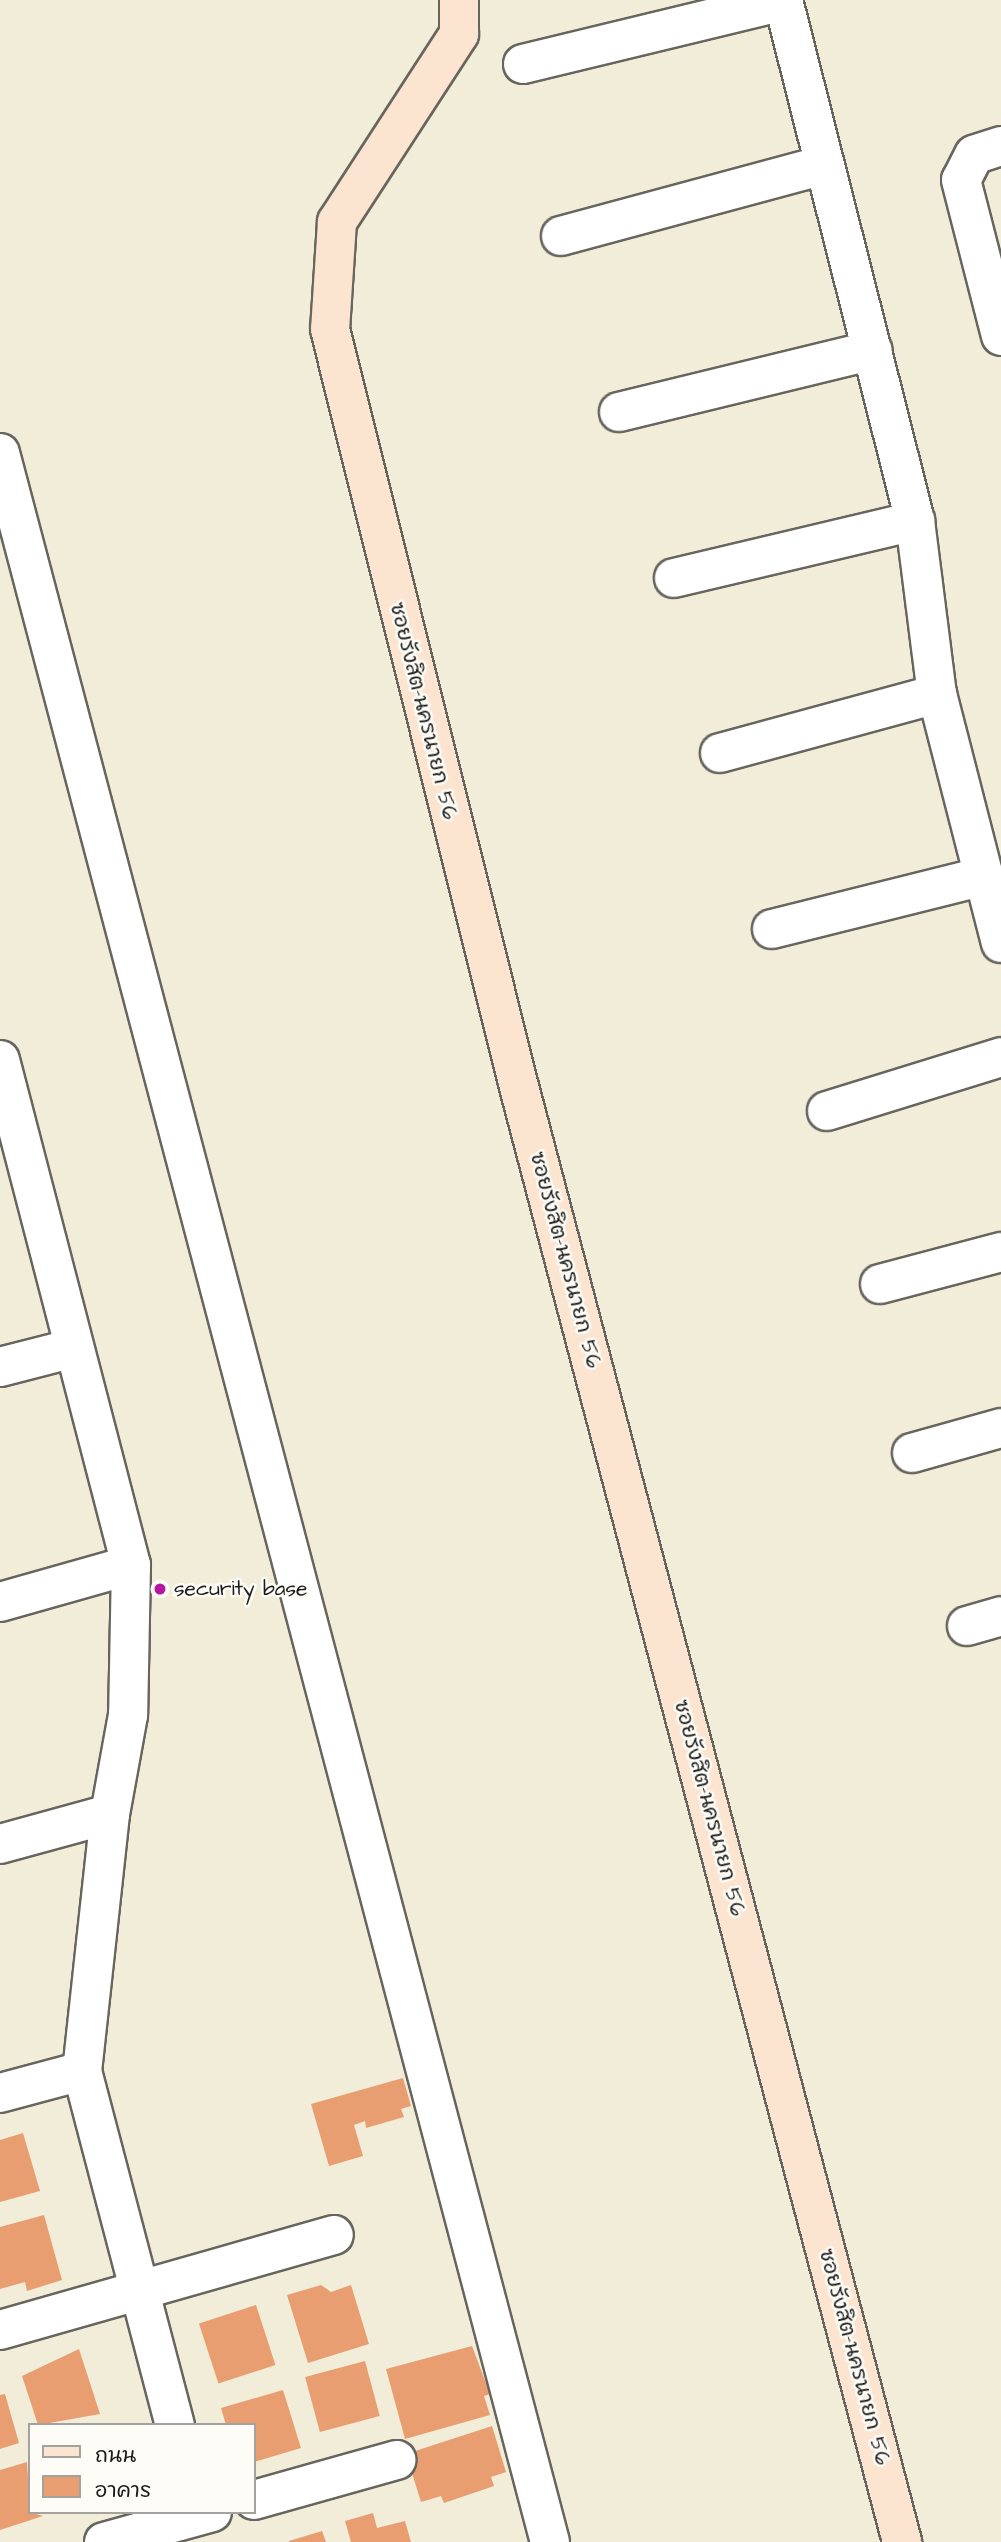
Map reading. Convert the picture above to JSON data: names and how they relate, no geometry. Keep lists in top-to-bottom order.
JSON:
{
  "streets": {
    "street": ["ซอยรังสิต-นครนายก 56"]
  },
  "places": ["security base"],
  "legend": ["ถนน", "อาคาร"]
}
